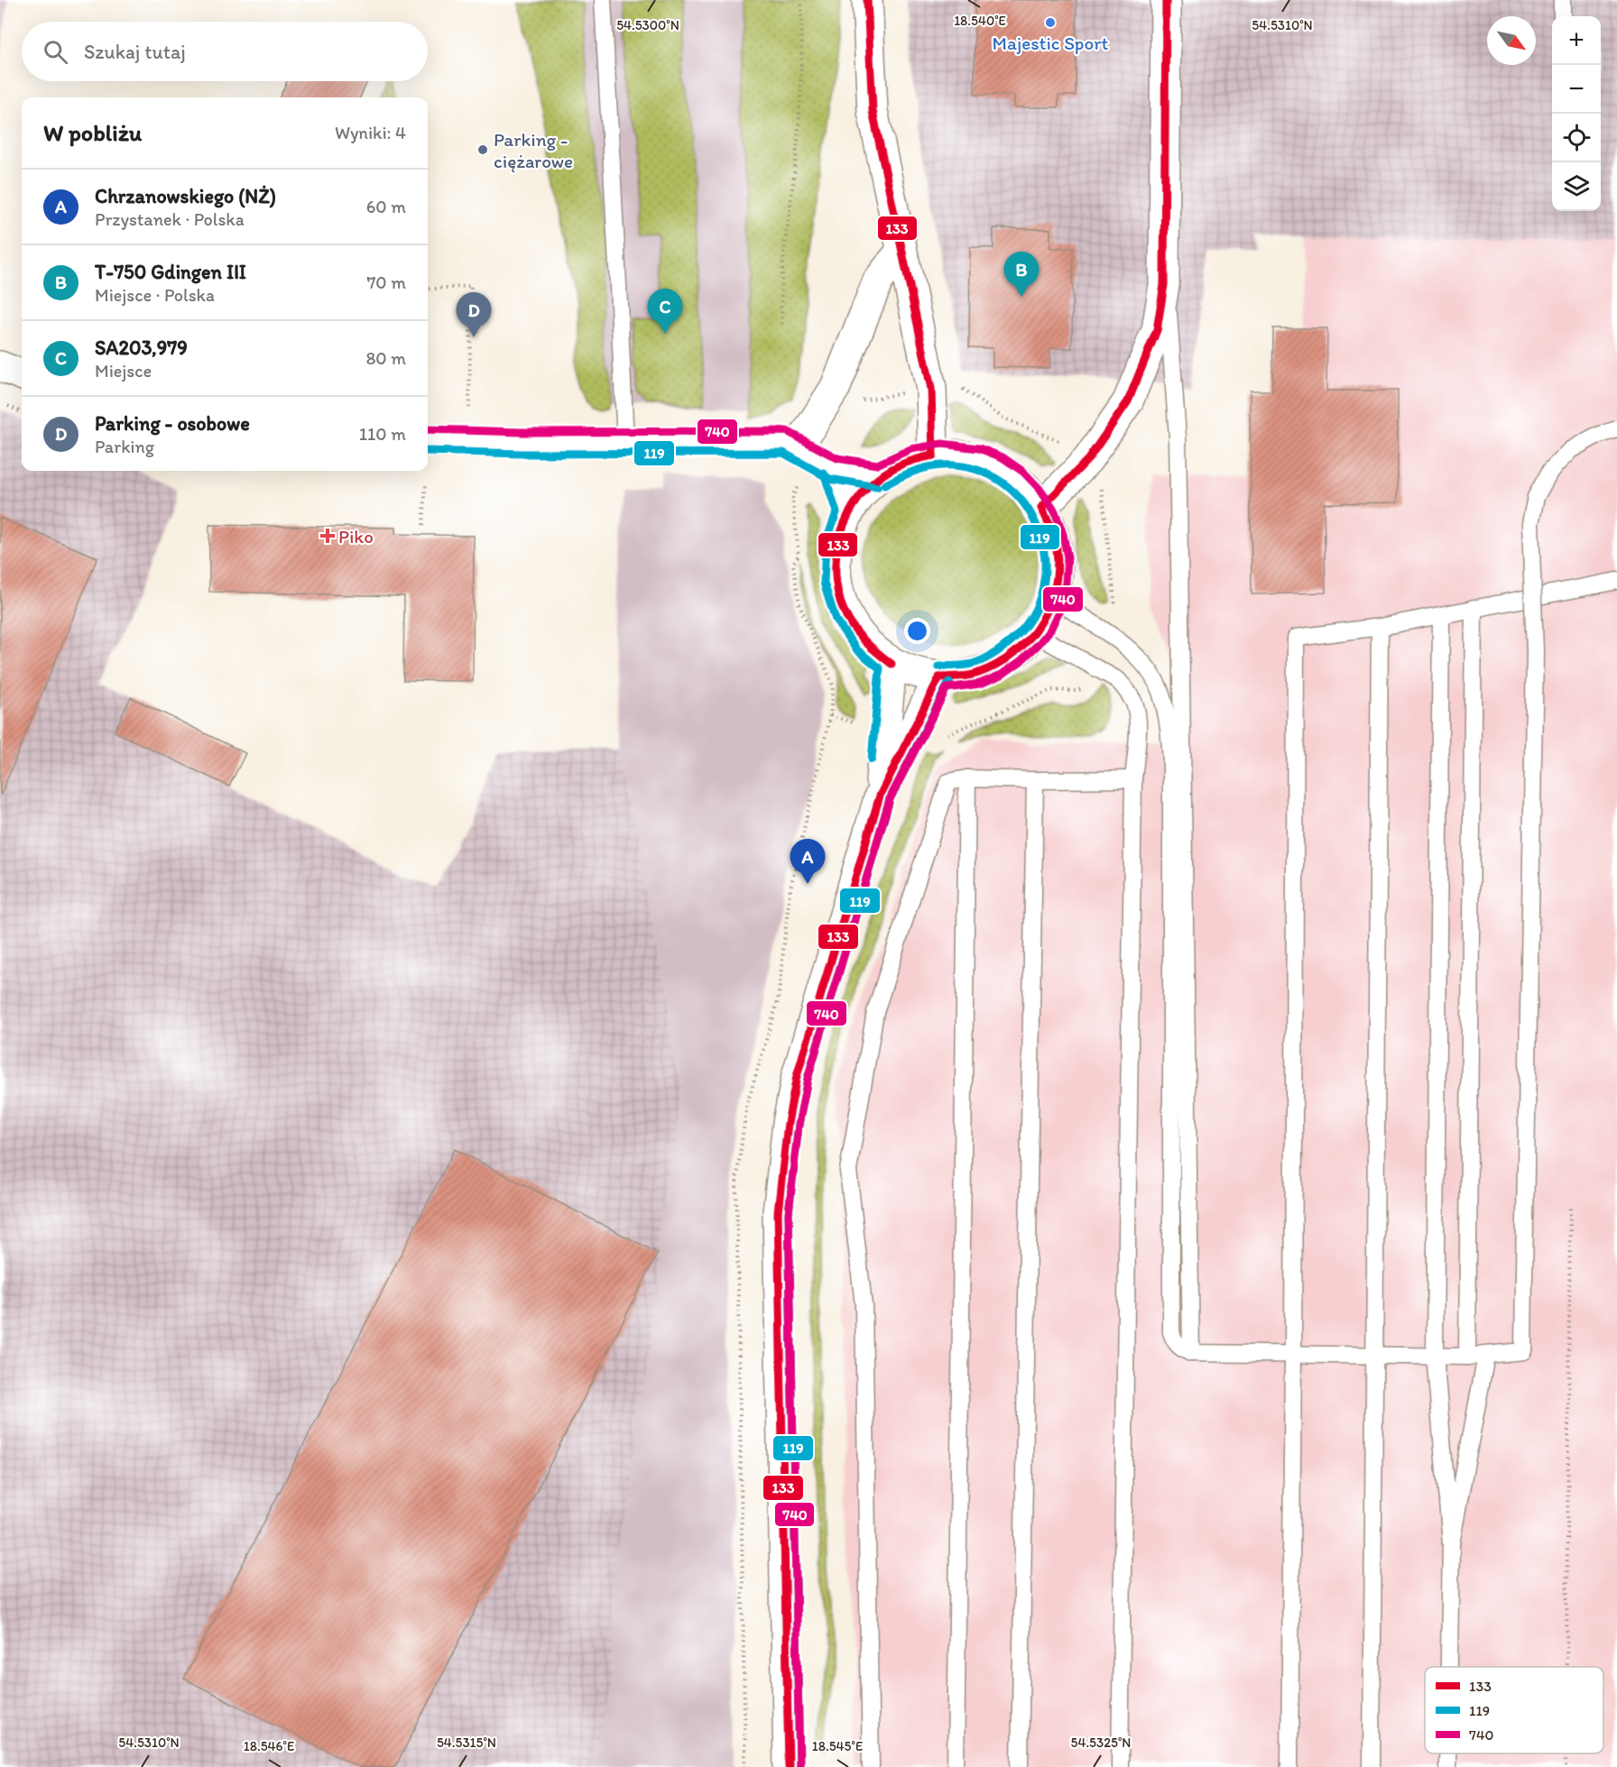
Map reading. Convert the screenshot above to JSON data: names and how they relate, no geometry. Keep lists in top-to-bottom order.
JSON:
{
  "places": {
    "other": ["Majestic Sport", "Parking - ciężarowe"],
    "health": ["Piko"]
  },
  "lines": ["transit line 133", "transit line 740", "transit line 119"],
  "legend": ["133", "119", "740"],
  "north": "bottom right",
  "page": {
    "map_buttons": ["+", "−"],
    "search": "Szukaj tutaj",
    "heading": ["W pobliżu", "Wyniki: 4"],
    "list": [
      {
        "mark": "A",
        "name": "Chrzanowskiego (NŻ)",
        "note": "Przystanek · Polska",
        "value": "60 m"
      },
      {
        "mark": "B",
        "name": "T-750 Gdingen III",
        "note": "Miejsce · Polska",
        "value": "70 m"
      },
      {
        "mark": "C",
        "name": "SA203,979",
        "note": "Miejsce",
        "value": "80 m"
      },
      {
        "mark": "D",
        "name": "Parking - osobowe",
        "note": "Parking",
        "value": "110 m"
      }
    ],
    "pins": [
      "B",
      "C",
      "D",
      "A"
    ]
  },
  "coordinates": [
    "18.540°E",
    "54.5300°N",
    "54.5310°N",
    "54.5315°N",
    "54.5325°N",
    "18.546°E",
    "18.545°E"
  ]
}
